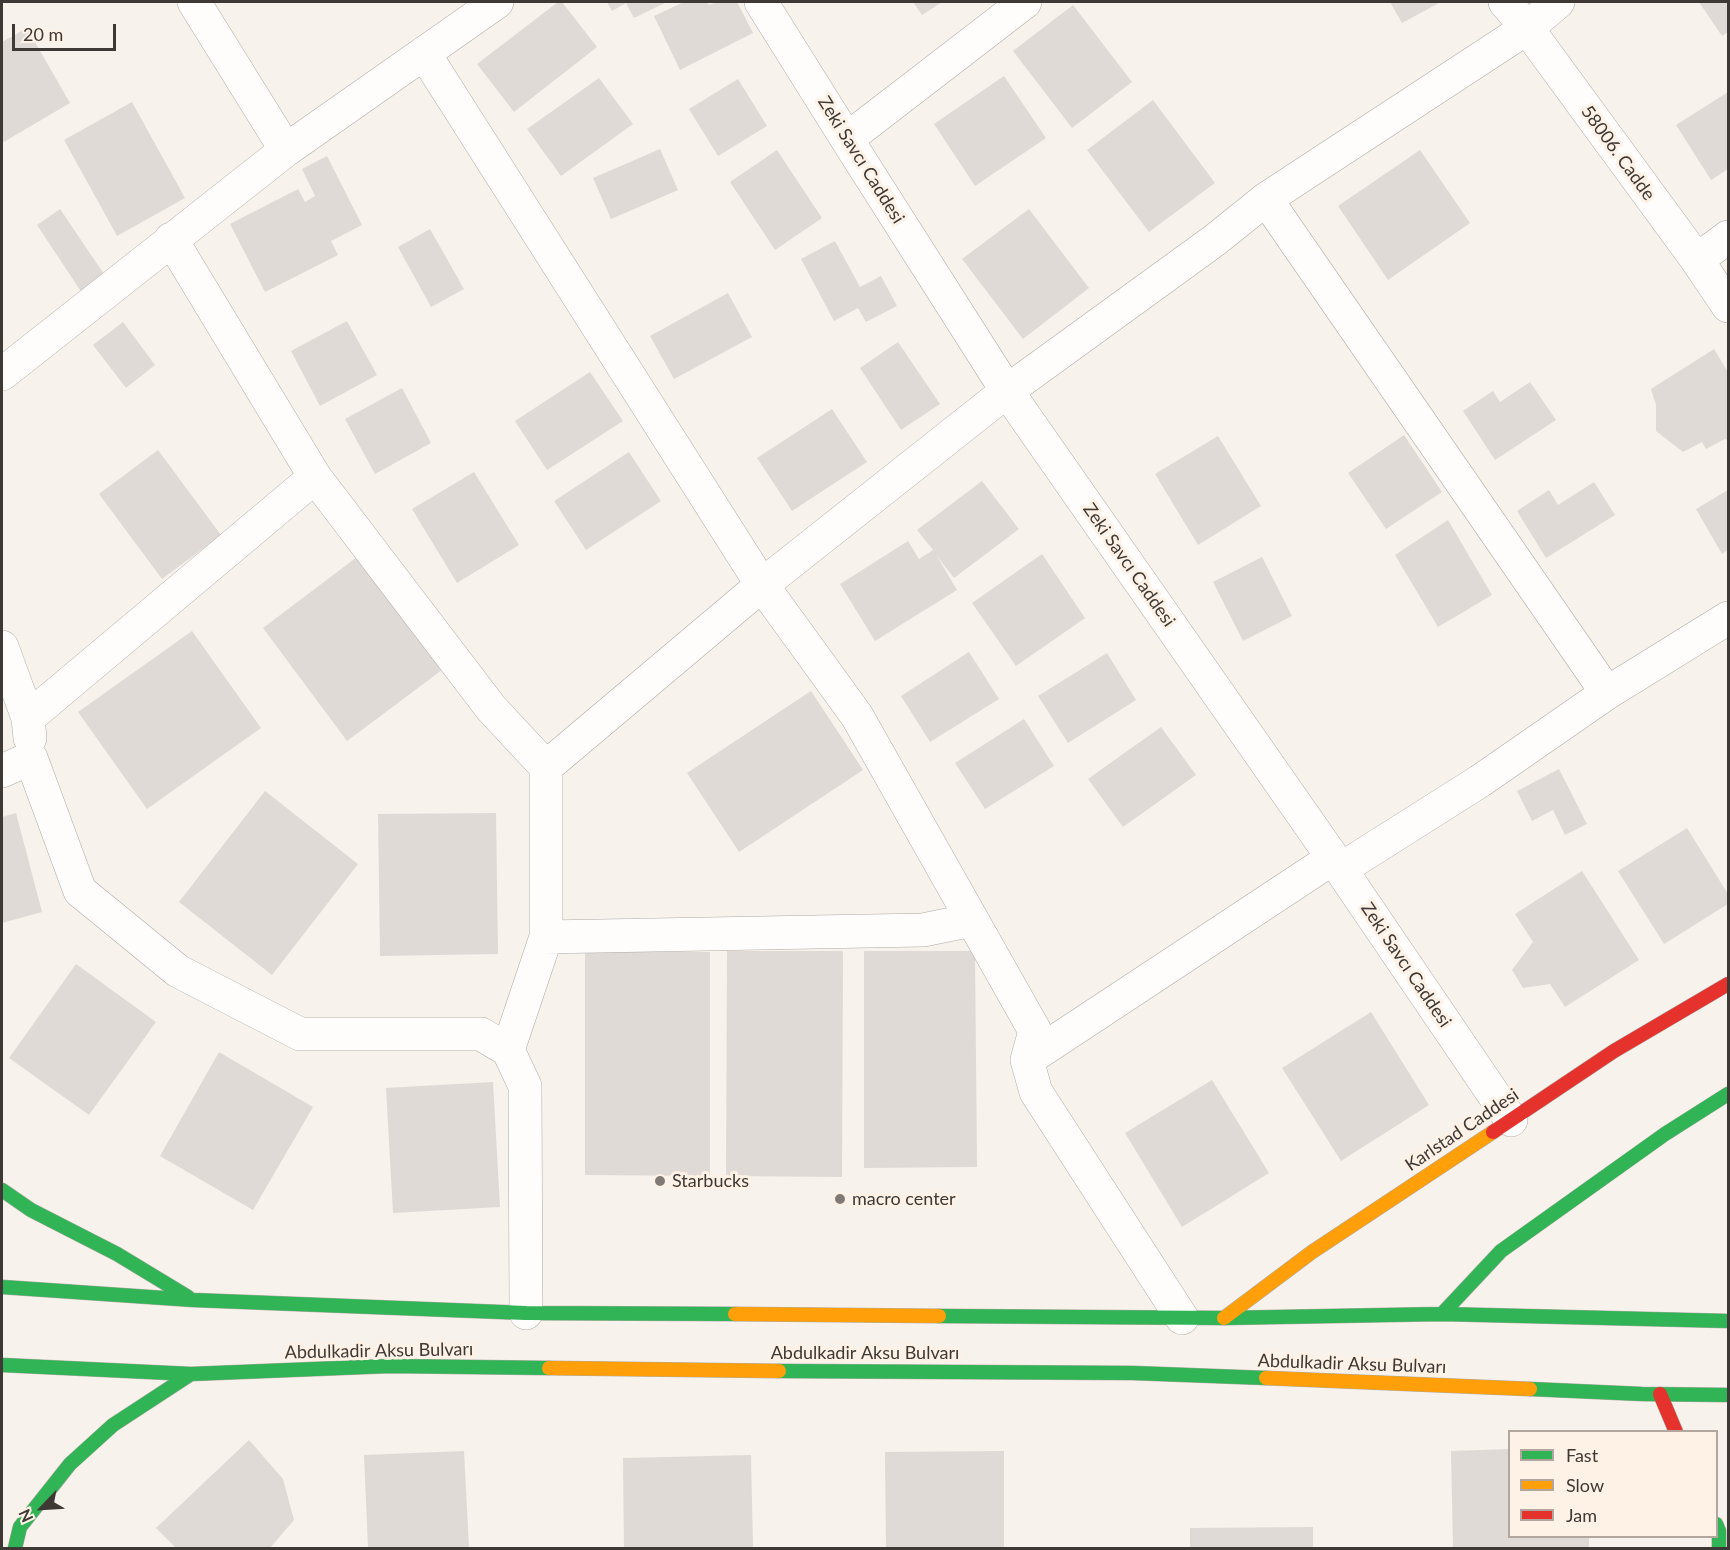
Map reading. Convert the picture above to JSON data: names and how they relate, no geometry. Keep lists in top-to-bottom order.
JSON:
{
  "streets": {
    "main road": ["Karlstad Caddesi", "Abdulkadir Aksu Bulvarı"],
    "street": ["58006. Cadde", "Zeki Savcı Caddesi"]
  },
  "crossings": [
    ["Zeki Savcı Caddesi", "Karlstad Caddesi"],
    ["Karlstad Caddesi", "Abdulkadir Aksu Bulvarı"]
  ],
  "places": ["Starbucks", "macro center"],
  "legend": ["Fast", "Slow", "Jam"],
  "scale_bar": "20 m",
  "north": "bottom left"
}
